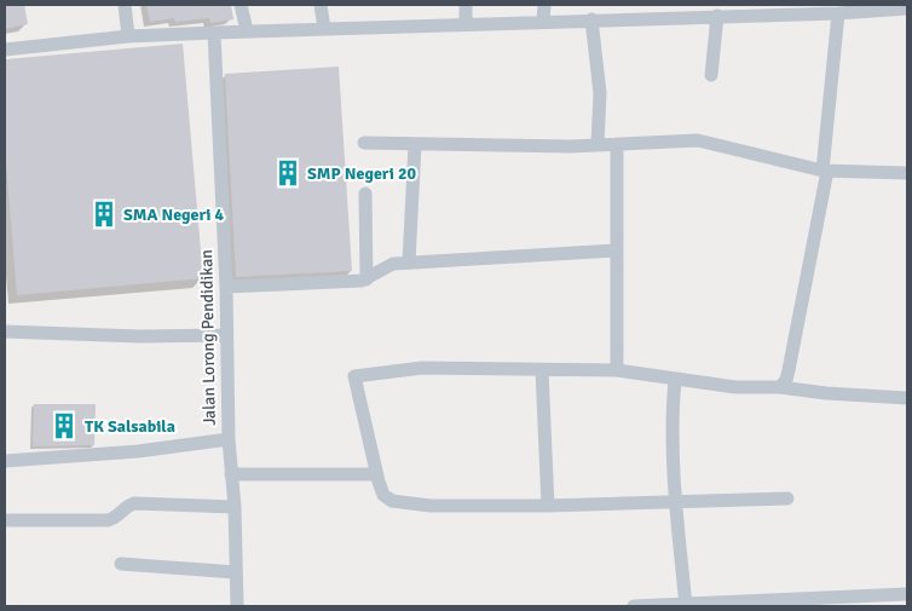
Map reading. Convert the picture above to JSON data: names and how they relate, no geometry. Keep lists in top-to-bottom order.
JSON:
{
  "streets": {
    "street": ["Jalan Lorong Pendidikan"]
  },
  "places": {
    "building": ["SMP Negeri 20", "SMA Negeri 4", "TK Salsabila"]
  }
}
